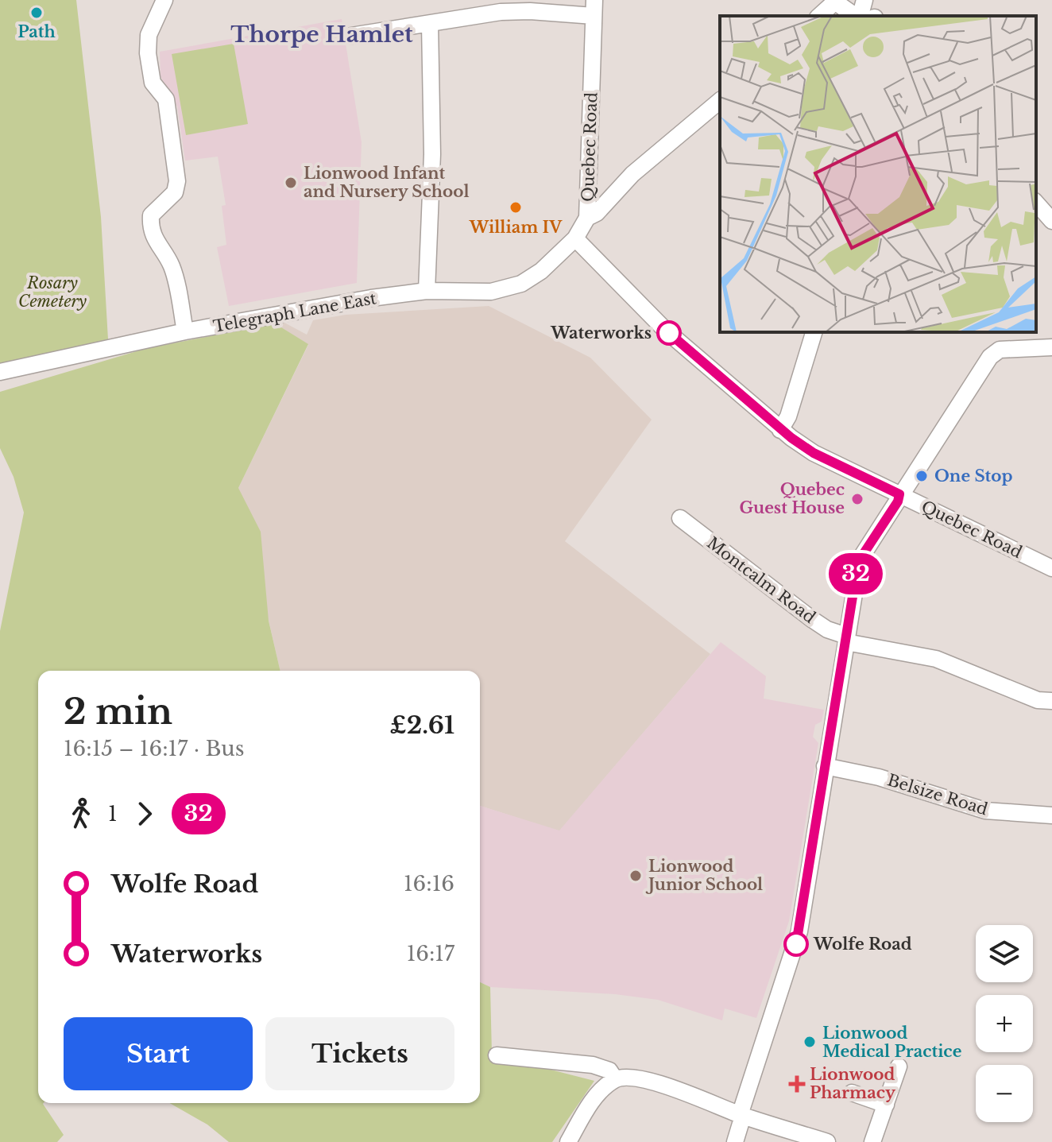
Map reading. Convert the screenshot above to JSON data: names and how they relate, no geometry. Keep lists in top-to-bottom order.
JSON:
{
  "streets": {
    "street": [
      "Quebec Road",
      "Telegraph Lane East",
      "Montcalm Road",
      "Belsize Road"
    ]
  },
  "crossings": [
    ["Quebec Road", "Telegraph Lane East"]
  ],
  "districts": ["Thorpe Hamlet"],
  "parks": ["Rosary Cemetery"],
  "places": {
    "other": [
      "Path",
      "Lionwood Infant and Nursery School",
      "William IV",
      "Waterworks",
      "One Stop",
      "Quebec Guest House",
      "Lionwood Junior School",
      "Wolfe Road",
      "Lionwood Medical Practice"
    ],
    "health": ["Lionwood Pharmacy"]
  },
  "lines": ["bus line 32"],
  "page": {
    "on_map": "32",
    "heading": ["2 min", "16:15 – 16:17 · Bus", "£2.61"],
    "legs": ["1", "32"],
    "list": [
      {
        "name": "Wolfe Road",
        "value": "16:16"
      },
      {
        "name": "Waterworks",
        "value": "16:17"
      }
    ],
    "map_buttons": ["+", "−"],
    "buttons": ["Start", "Tickets"]
  }
}
